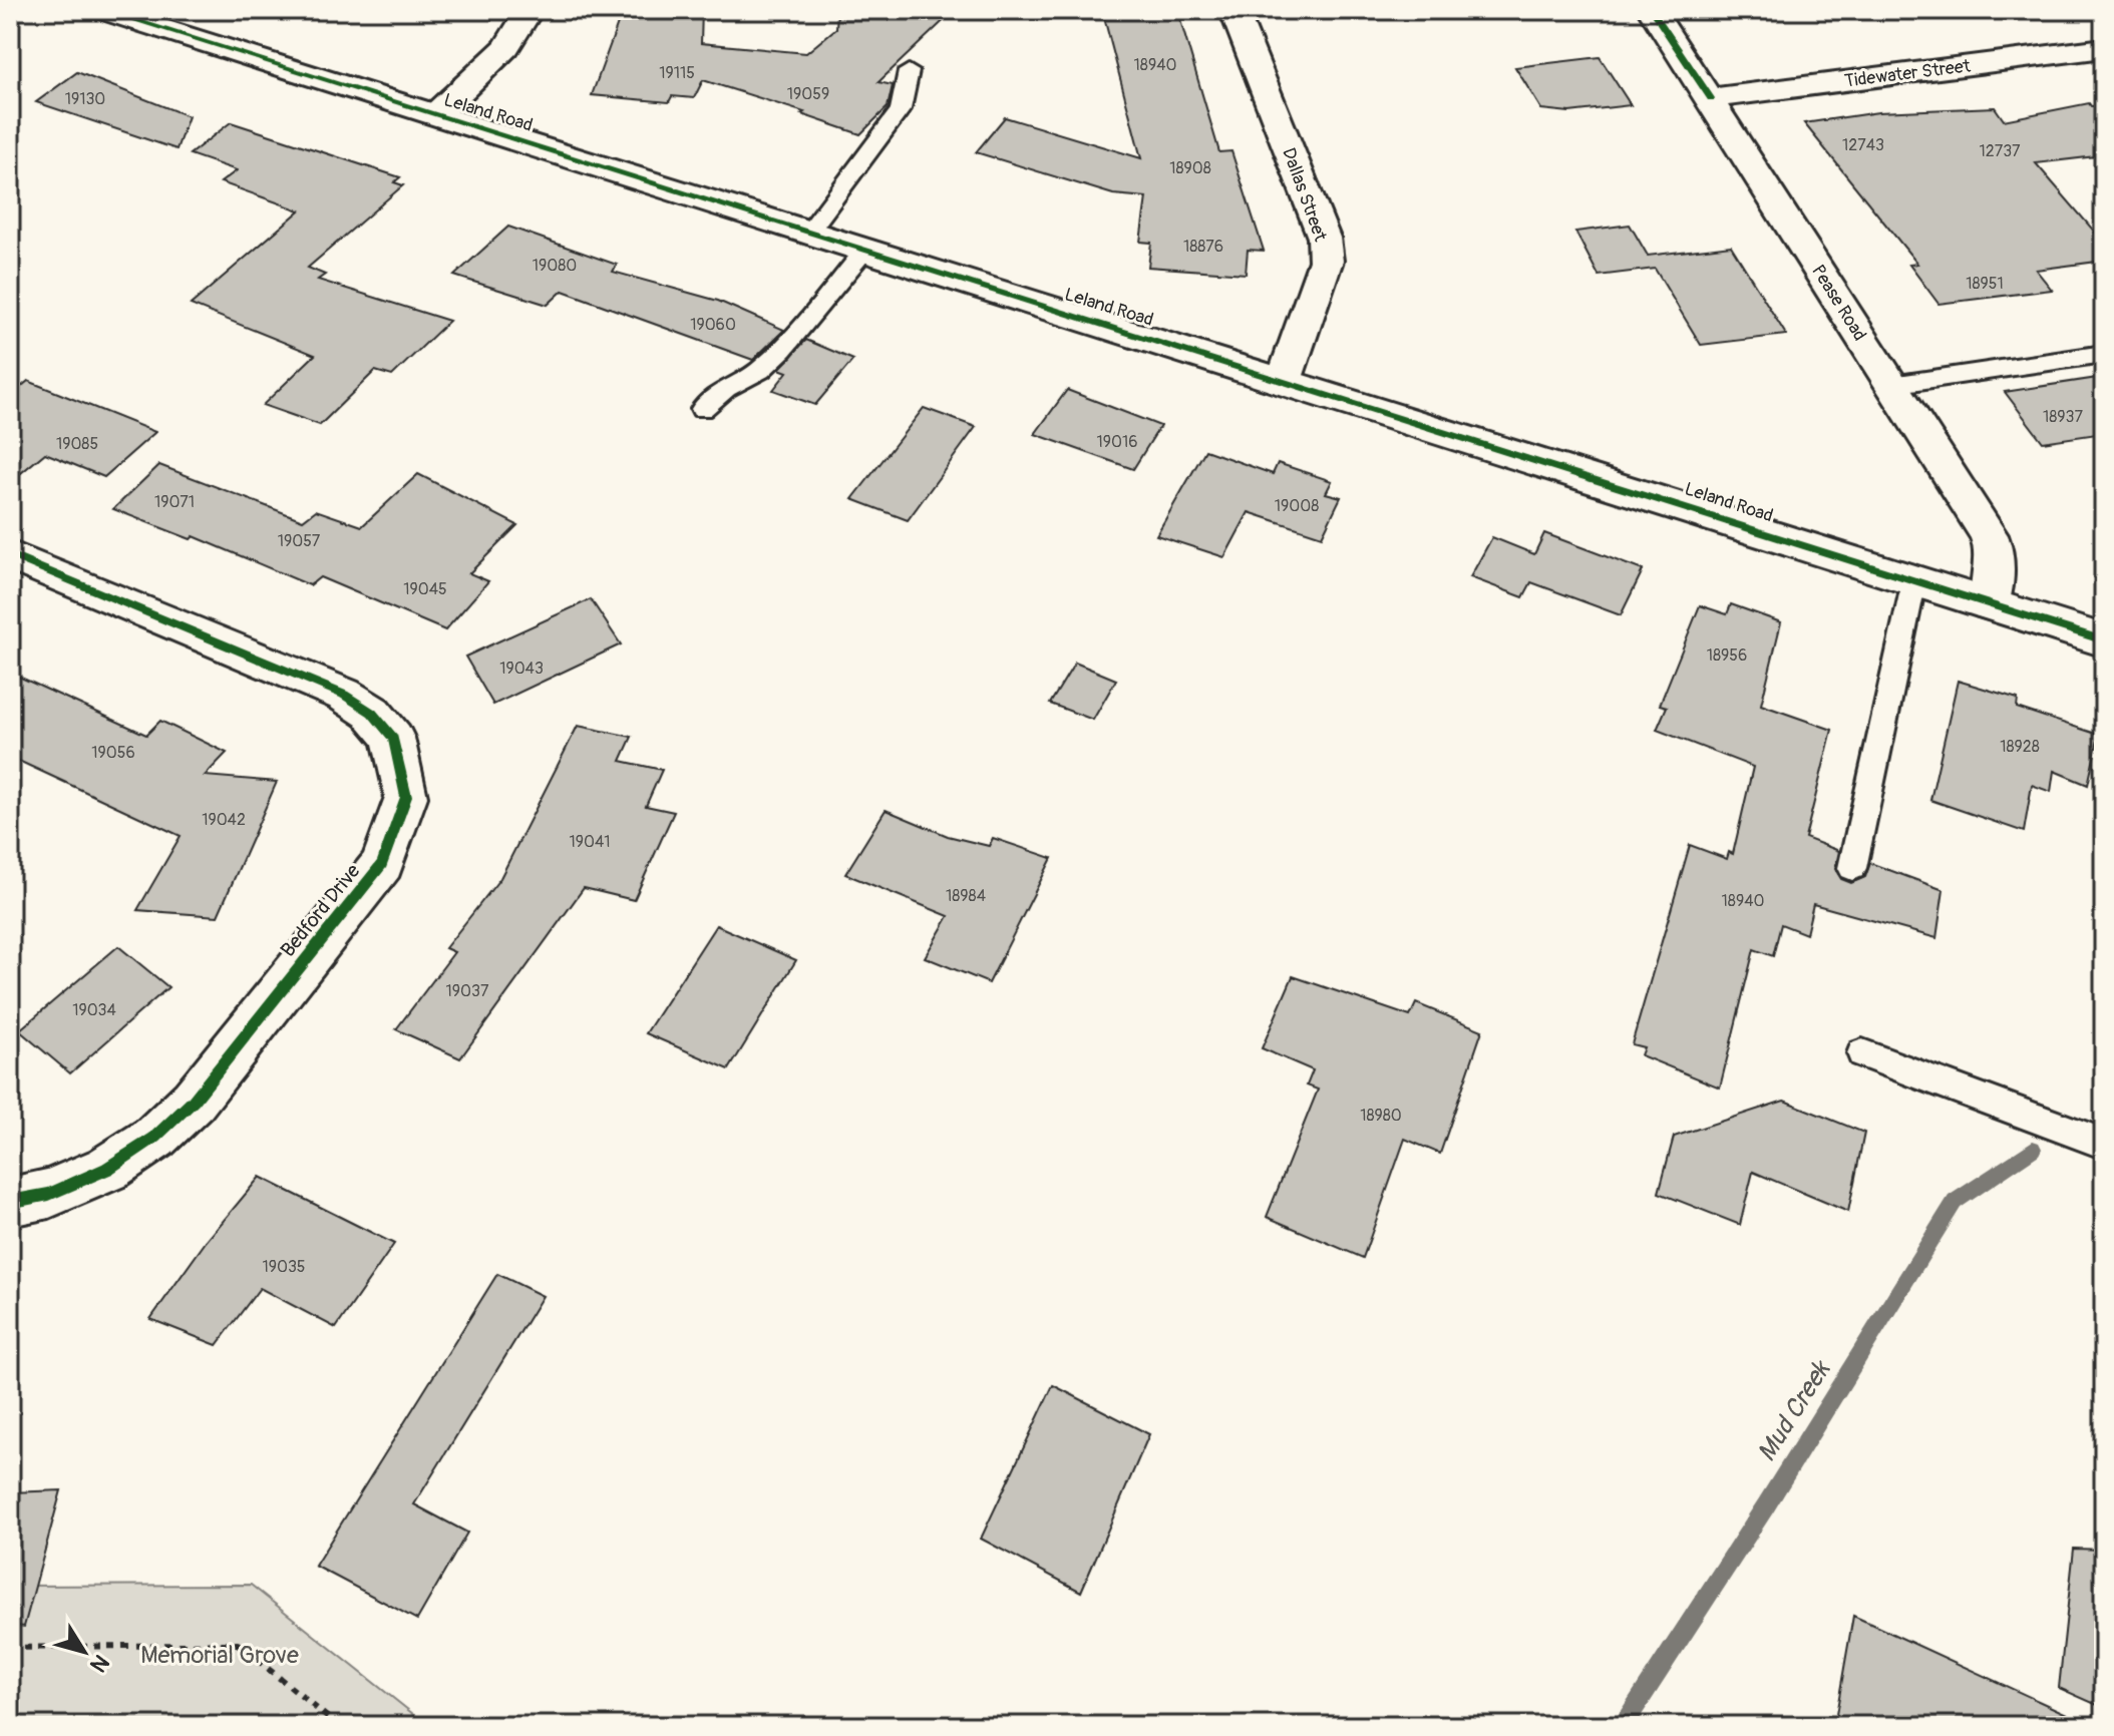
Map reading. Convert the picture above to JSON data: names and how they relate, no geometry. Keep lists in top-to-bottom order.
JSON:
{
  "streets": {
    "street": [
      "Tidewater Street",
      "Leland Road",
      "Dallas Street",
      "Pease Road",
      "Bedford Drive"
    ]
  },
  "crossings": [
    ["Tidewater Street", "Pease Road"],
    ["Leland Road", "Dallas Street"],
    ["Leland Road", "Pease Road"]
  ],
  "water": ["Mud Creek"],
  "parks": ["Memorial Grove"],
  "house_numbers": [
    "18940",
    "19115",
    "19059",
    "19130",
    "12743",
    "12737",
    "18908",
    "18876",
    "19080",
    "18951",
    "19060",
    "18937",
    "19016",
    "19085",
    "19071",
    "19008",
    "19057",
    "19045",
    "18956",
    "19043",
    "18928",
    "19056",
    "19042",
    "19041",
    "18984",
    "18940",
    "19037",
    "19034",
    "18980",
    "19035"
  ],
  "north": "bottom right"
}
